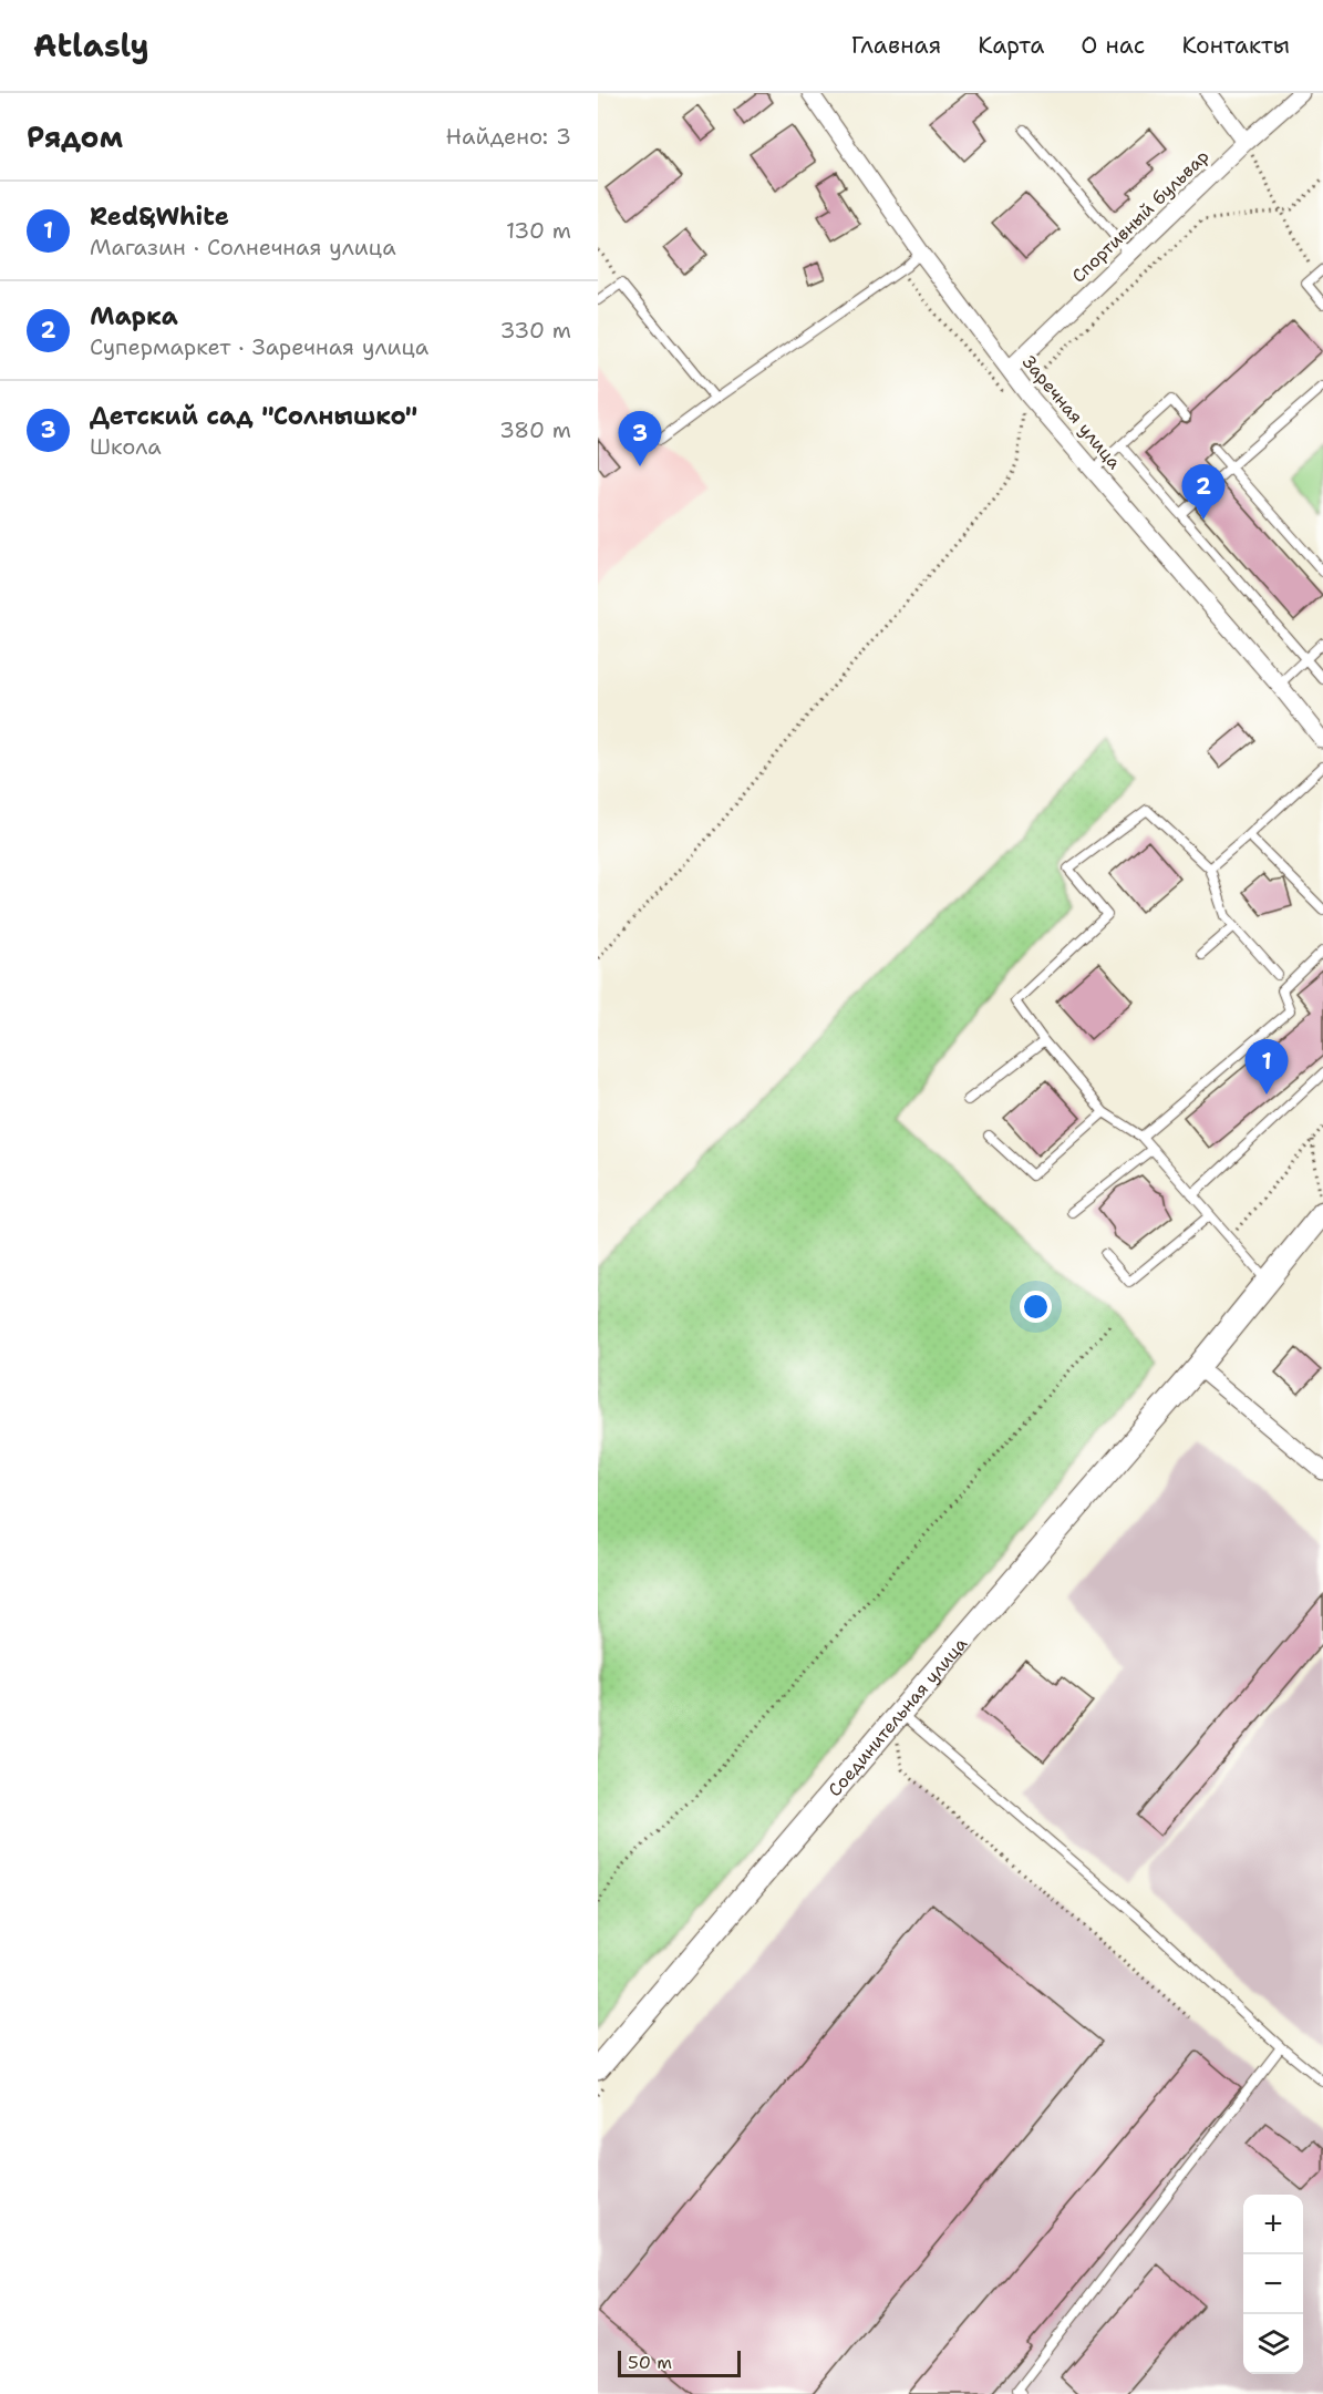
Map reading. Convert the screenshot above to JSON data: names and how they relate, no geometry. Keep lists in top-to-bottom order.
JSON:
{
  "streets": {
    "street": ["Спортивный бульвар", "Заречная улица", "Соединительная улица"]
  },
  "crossings": [
    ["Спортивный бульвар", "Заречная улица"]
  ],
  "scale_bar": "50 m",
  "page": {
    "header": "Atlasly",
    "nav": [
      "Главная",
      "Карта",
      "О нас",
      "Контакты"
    ],
    "heading": ["Рядом", "Найдено: 3"],
    "list": [
      {
        "mark": "1",
        "name": "Red&White",
        "note": "Магазин · Солнечная улица",
        "value": "130 m"
      },
      {
        "mark": "2",
        "name": "Марка",
        "note": "Супермаркет · Заречная улица",
        "value": "330 m"
      },
      {
        "mark": "3",
        "name": "Детский сад \"Солнышко\"",
        "note": "Школа",
        "value": "380 m"
      }
    ],
    "pins": ["3", "2", "1"],
    "map_buttons": ["+", "−"],
    "scale": "50 m"
  }
}
